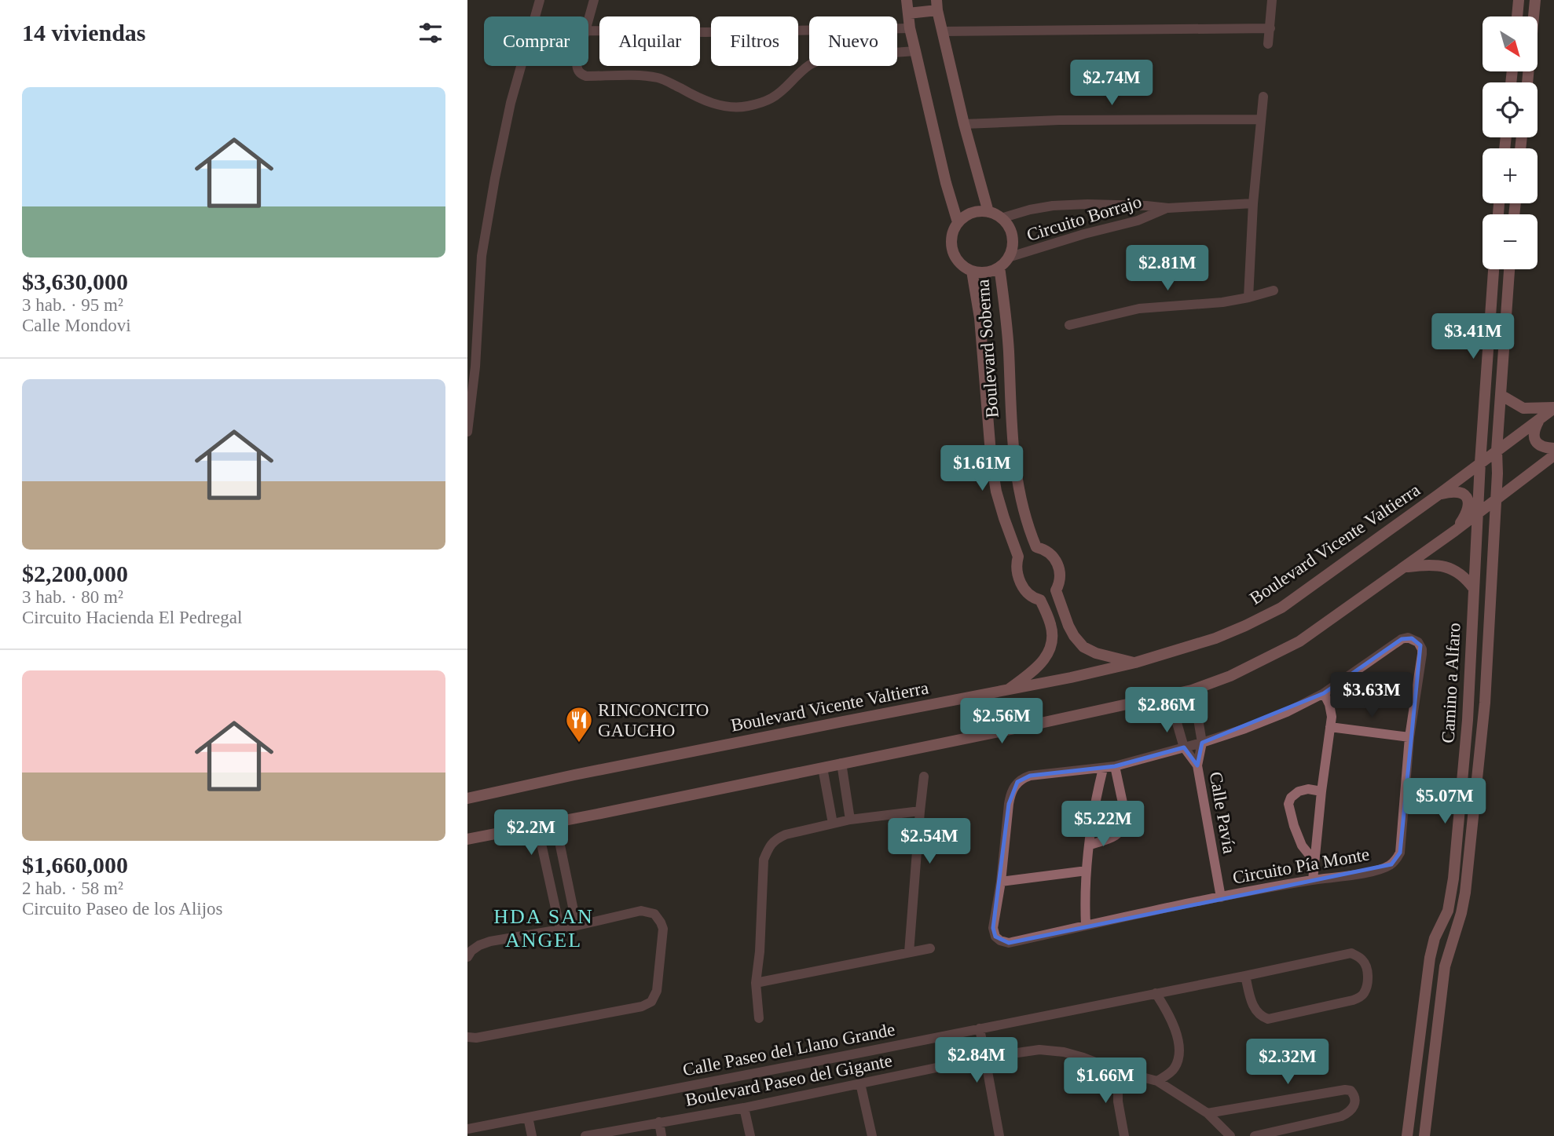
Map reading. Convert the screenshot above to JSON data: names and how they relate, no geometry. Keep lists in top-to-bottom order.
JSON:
{
  "streets": {
    "street": [
      "Circuito Borrajo",
      "Boulevard Soberna",
      "Boulevard Vicente Valtierra",
      "Camino a Alfaro",
      "Calle Pavía",
      "Circuito Pía Monte",
      "Calle Paseo del Llano Grande",
      "Boulevard Paseo del Gigante"
    ]
  },
  "crossings": [
    ["Circuito Borrajo", "Boulevard Soberna"],
    ["Boulevard Soberna", "Boulevard Vicente Valtierra"],
    ["Boulevard Vicente Valtierra", "Camino a Alfaro"],
    ["Calle Pavía", "Circuito Pía Monte"]
  ],
  "districts": ["HDA SAN ANGEL"],
  "places": {
    "restaurant": ["RINCONCITO GAUCHO"]
  },
  "north": "bottom right",
  "page": {
    "heading": "14 viviendas",
    "map_buttons": ["+", "−"],
    "chip": [
      "Comprar",
      "Alquilar",
      "Filtros",
      "Nuevo"
    ],
    "price": [
      "$2.74M",
      "$2.81M",
      "$3.41M",
      "$1.61M",
      "$3.63M",
      "$2.86M",
      "$2.56M",
      "$5.07M",
      "$5.22M",
      "$2.2M",
      "$2.54M",
      "$2.84M",
      "$2.32M",
      "$1.66M"
    ],
    "list": [
      {
        "name": "$3,630,000",
        "note": "3 hab. · 95 m² · Calle Mondovi"
      },
      {
        "name": "$2,200,000",
        "note": "3 hab. · 80 m² · Circuito Hacienda El Pedregal"
      },
      {
        "name": "$1,660,000",
        "note": "2 hab. · 58 m² · Circuito Paseo de los Alijos"
      }
    ]
  }
}
